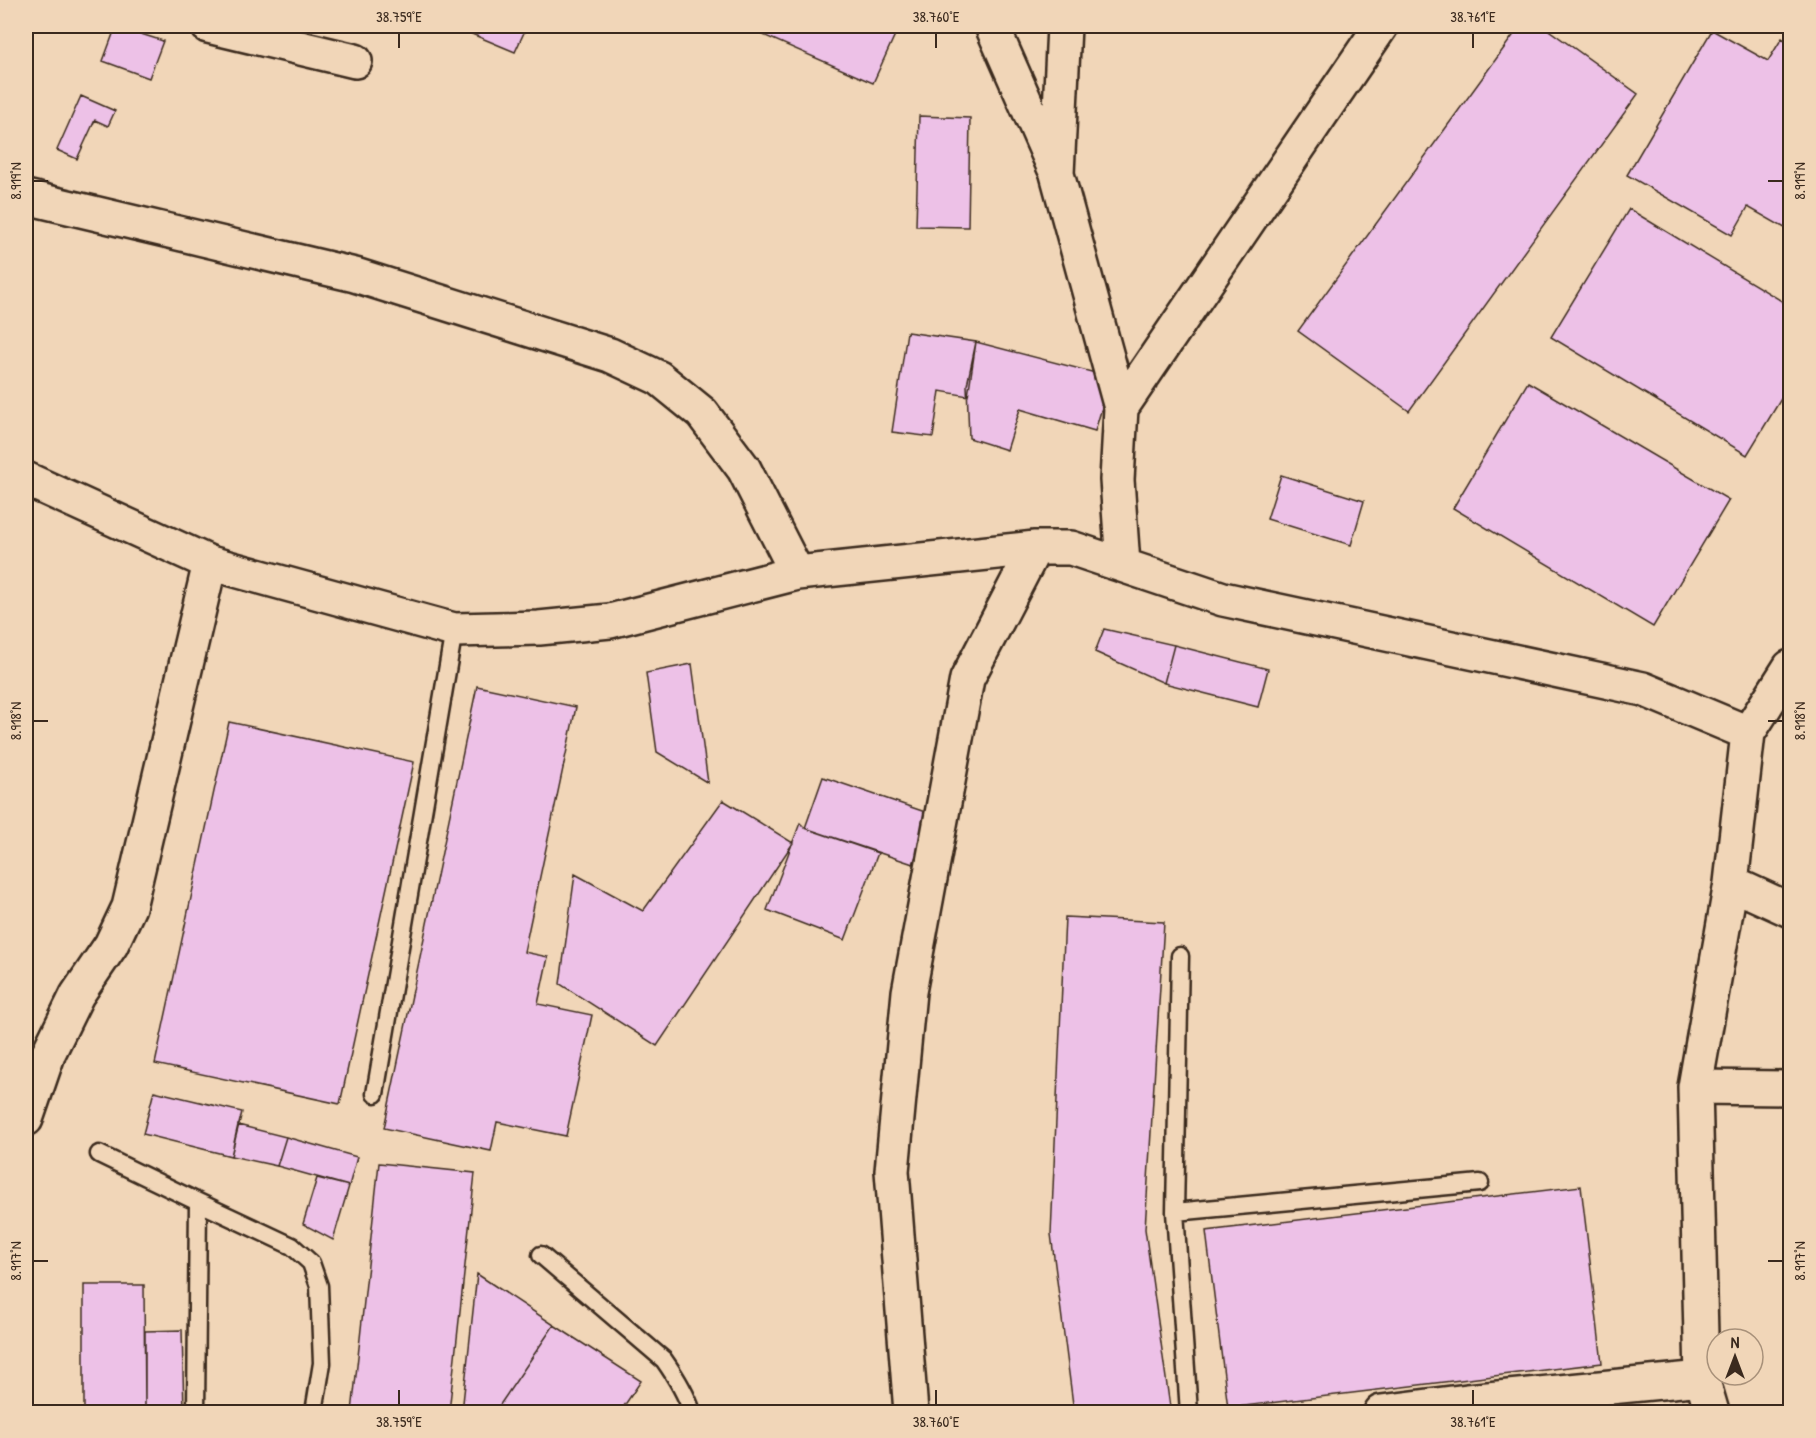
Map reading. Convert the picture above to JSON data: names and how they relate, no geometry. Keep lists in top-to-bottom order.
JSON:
{
  "north": "top",
  "coordinates": [
    "38.759°E",
    "38.760°E",
    "38.761°E",
    "8.919°N",
    "8.918°N",
    "8.917°N"
  ]
}
